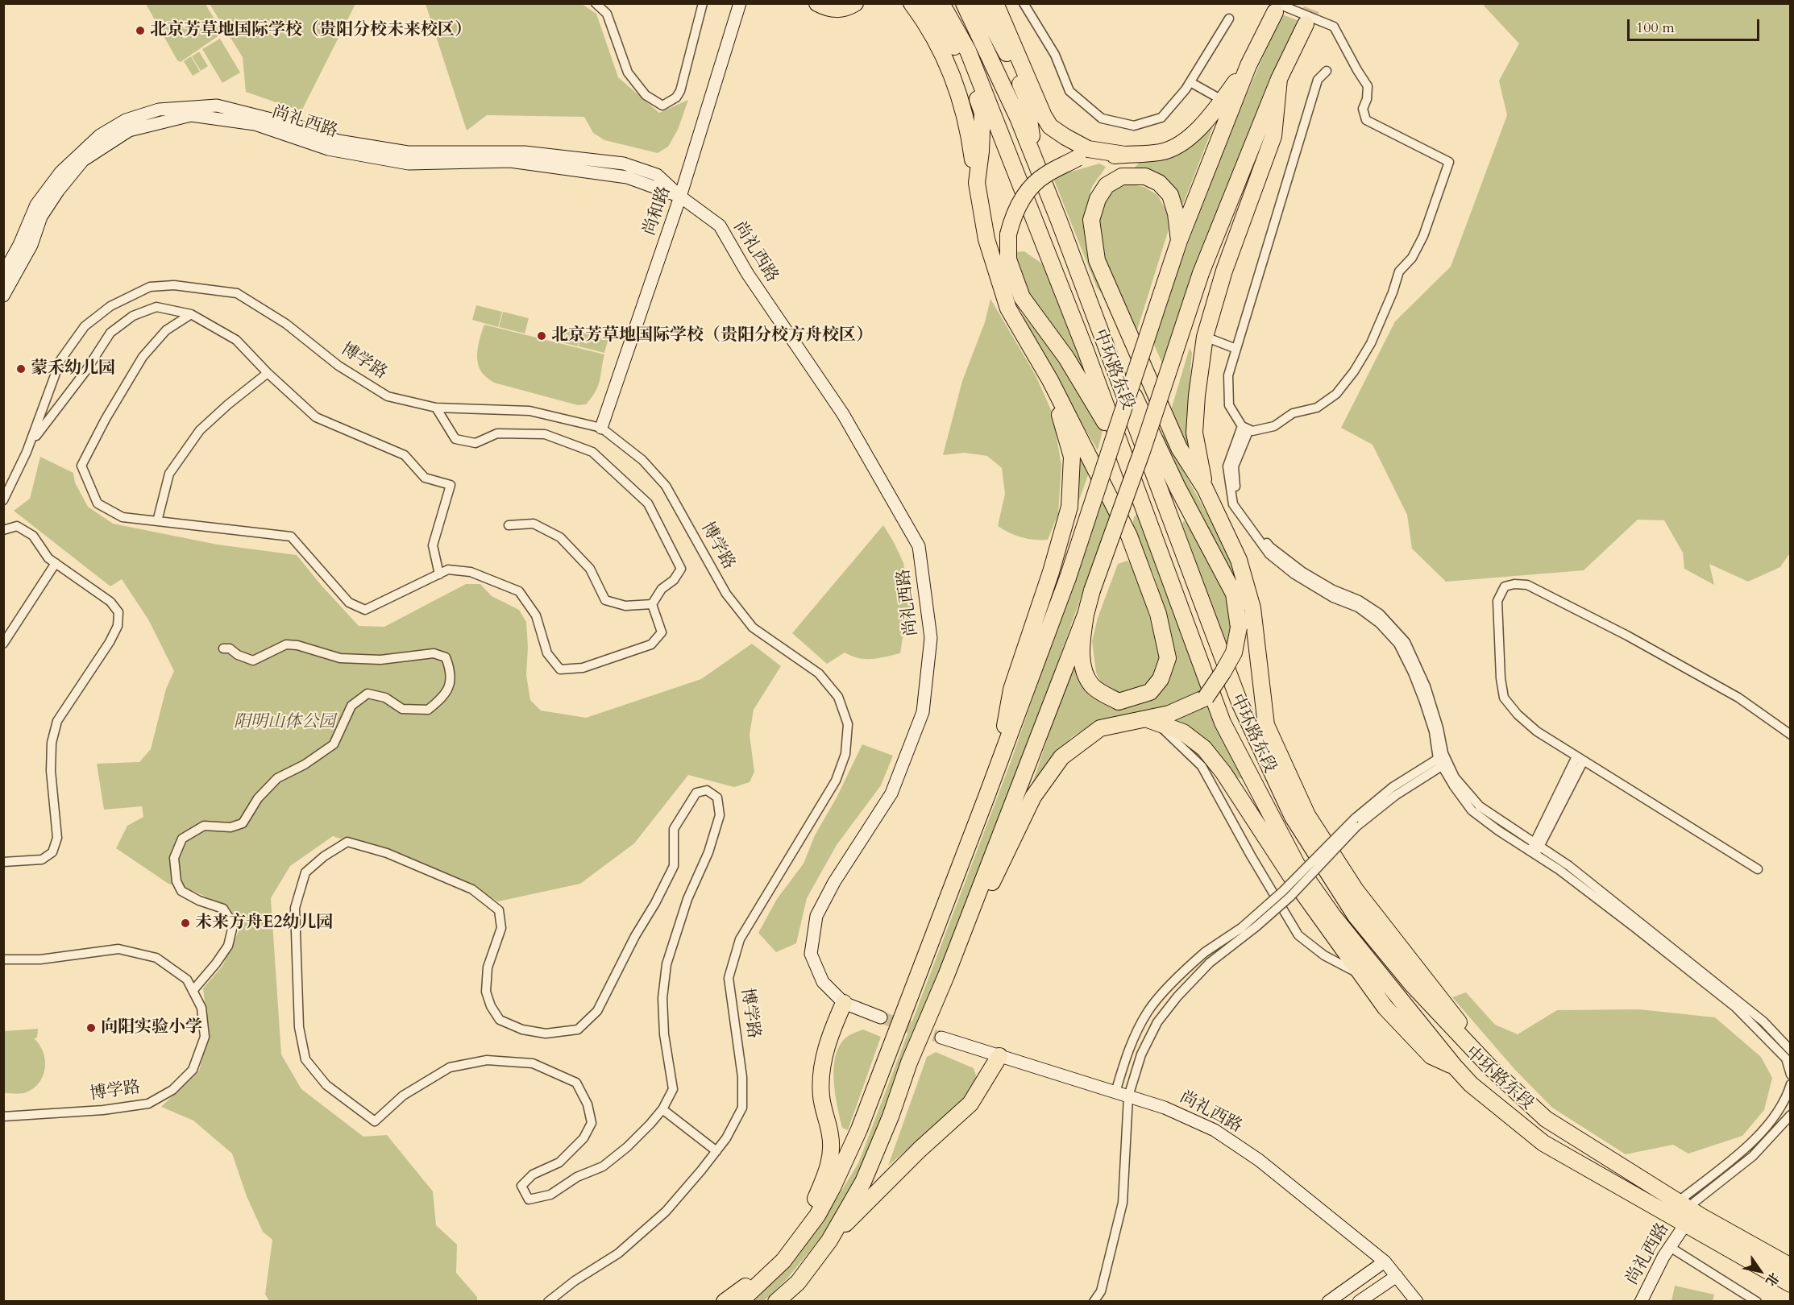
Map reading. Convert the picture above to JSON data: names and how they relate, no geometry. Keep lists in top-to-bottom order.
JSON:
{
  "streets": {
    "highway": ["中环路东段"],
    "street": ["尚礼西路", "尚和路", "博学路"]
  },
  "crossings": [
    ["尚礼西路", "尚和路"],
    ["尚礼西路", "中环路东段"],
    ["尚和路", "博学路"]
  ],
  "parks": ["阳明山体公园"],
  "places": [
    "北京芳草地国际学校（贵阳分校未来校区）",
    "北京芳草地国际学校（贵阳分校方舟校区）",
    "蒙禾幼儿园",
    "未来方舟E2幼儿园",
    "向阳实验小学"
  ],
  "scale_bar": "100 m",
  "north": "bottom right"
}
